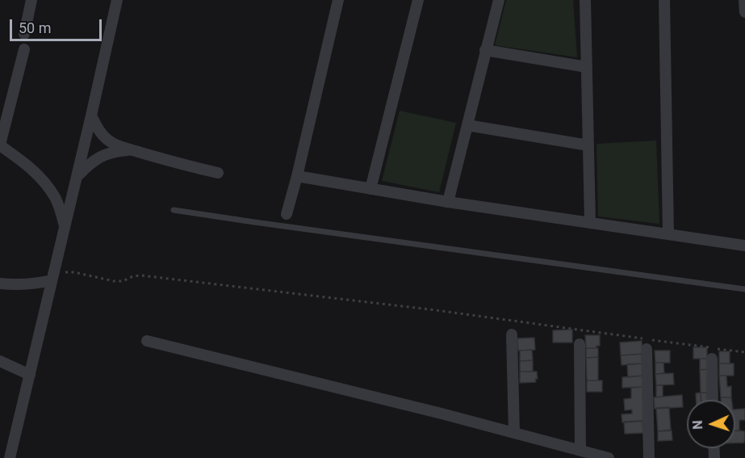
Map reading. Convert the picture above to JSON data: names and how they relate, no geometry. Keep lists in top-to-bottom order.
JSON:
{
  "scale_bar": "50 m",
  "north": "left"
}
